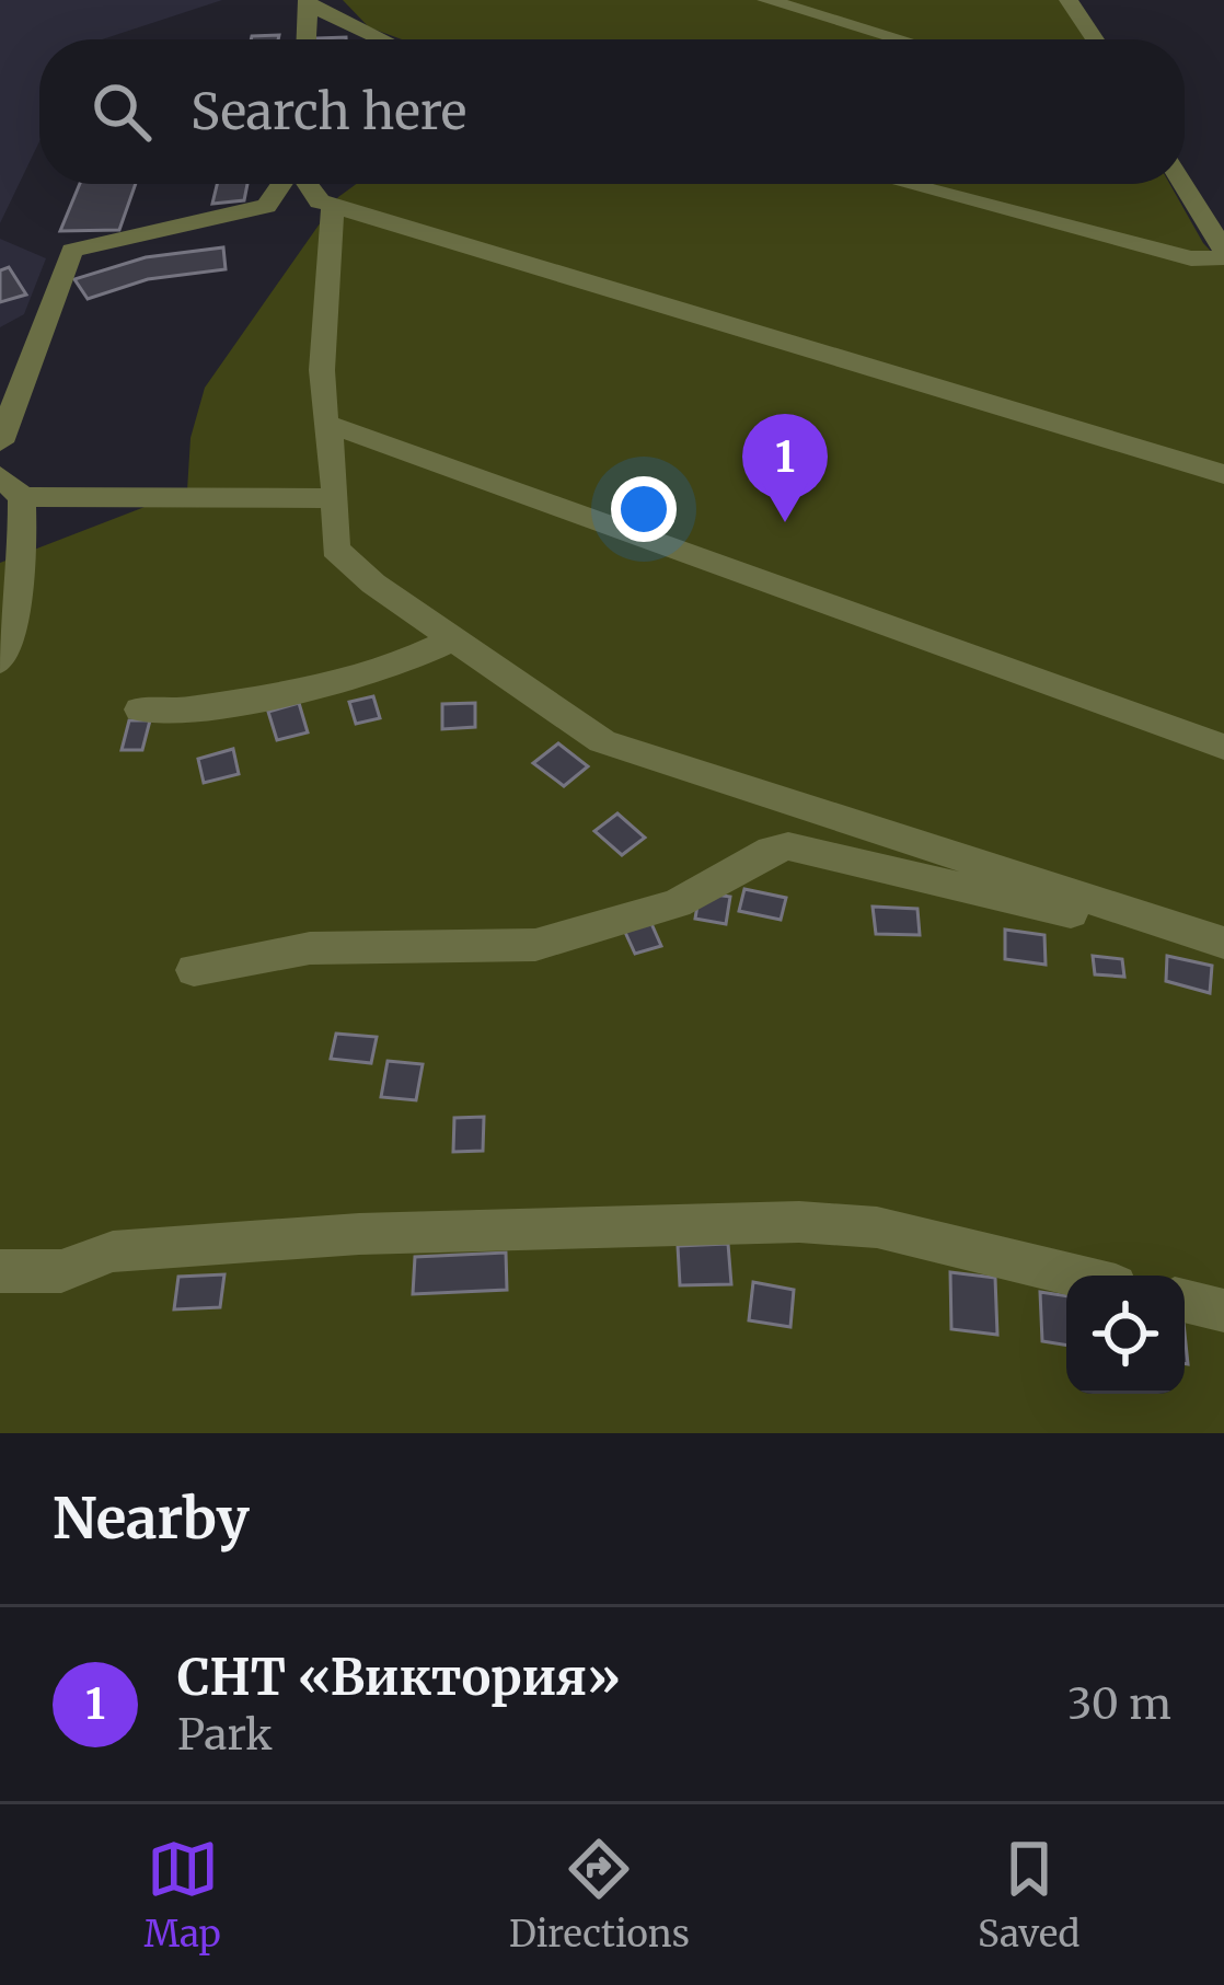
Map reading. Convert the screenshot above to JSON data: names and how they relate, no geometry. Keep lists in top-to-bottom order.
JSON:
{
  "page": {
    "search": "Search here",
    "pins": "1",
    "heading": "Nearby",
    "list": [
      {
        "mark": "1",
        "name": "СНТ «Виктория»",
        "note": "Park",
        "value": "30 m"
      }
    ],
    "nav": ["Map", "Directions", "Saved"]
  }
}
